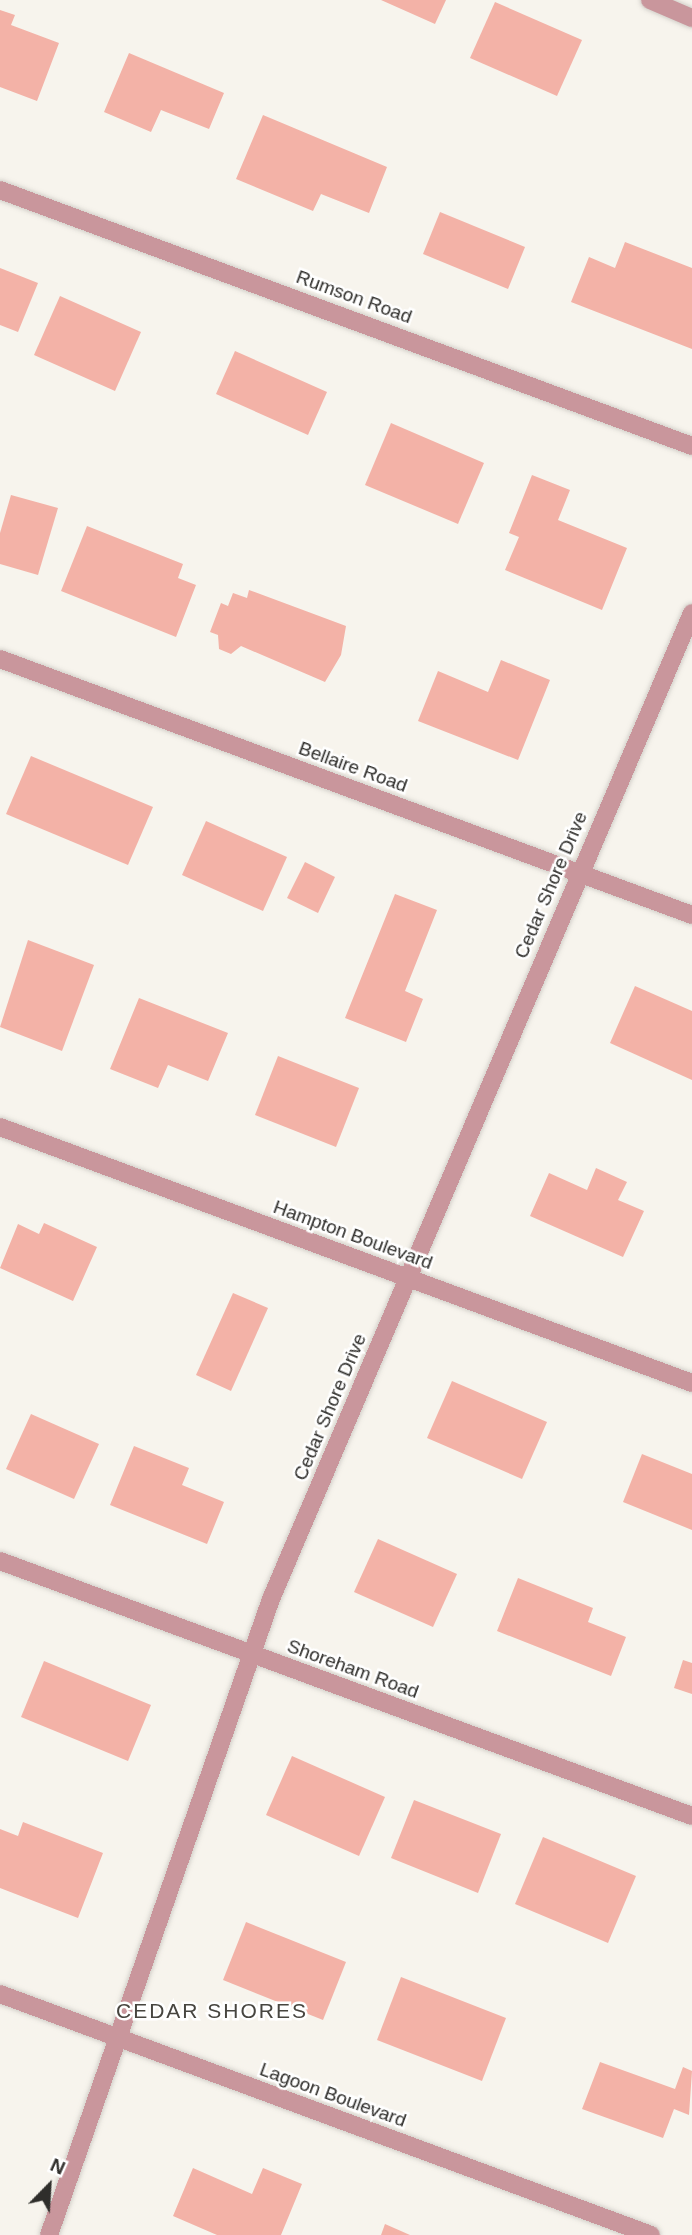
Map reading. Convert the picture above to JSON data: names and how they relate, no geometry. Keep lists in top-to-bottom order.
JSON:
{
  "streets": {
    "street": [
      "Rumson Road",
      "Bellaire Road",
      "Cedar Shore Drive",
      "Hampton Boulevard",
      "Shoreham Road",
      "Lagoon Boulevard"
    ]
  },
  "crossings": [
    ["Bellaire Road", "Cedar Shore Drive"],
    ["Cedar Shore Drive", "Hampton Boulevard"],
    ["Cedar Shore Drive", "Shoreham Road"],
    ["Cedar Shore Drive", "Lagoon Boulevard"]
  ],
  "districts": ["CEDAR SHORES"],
  "north": "top right"
}
